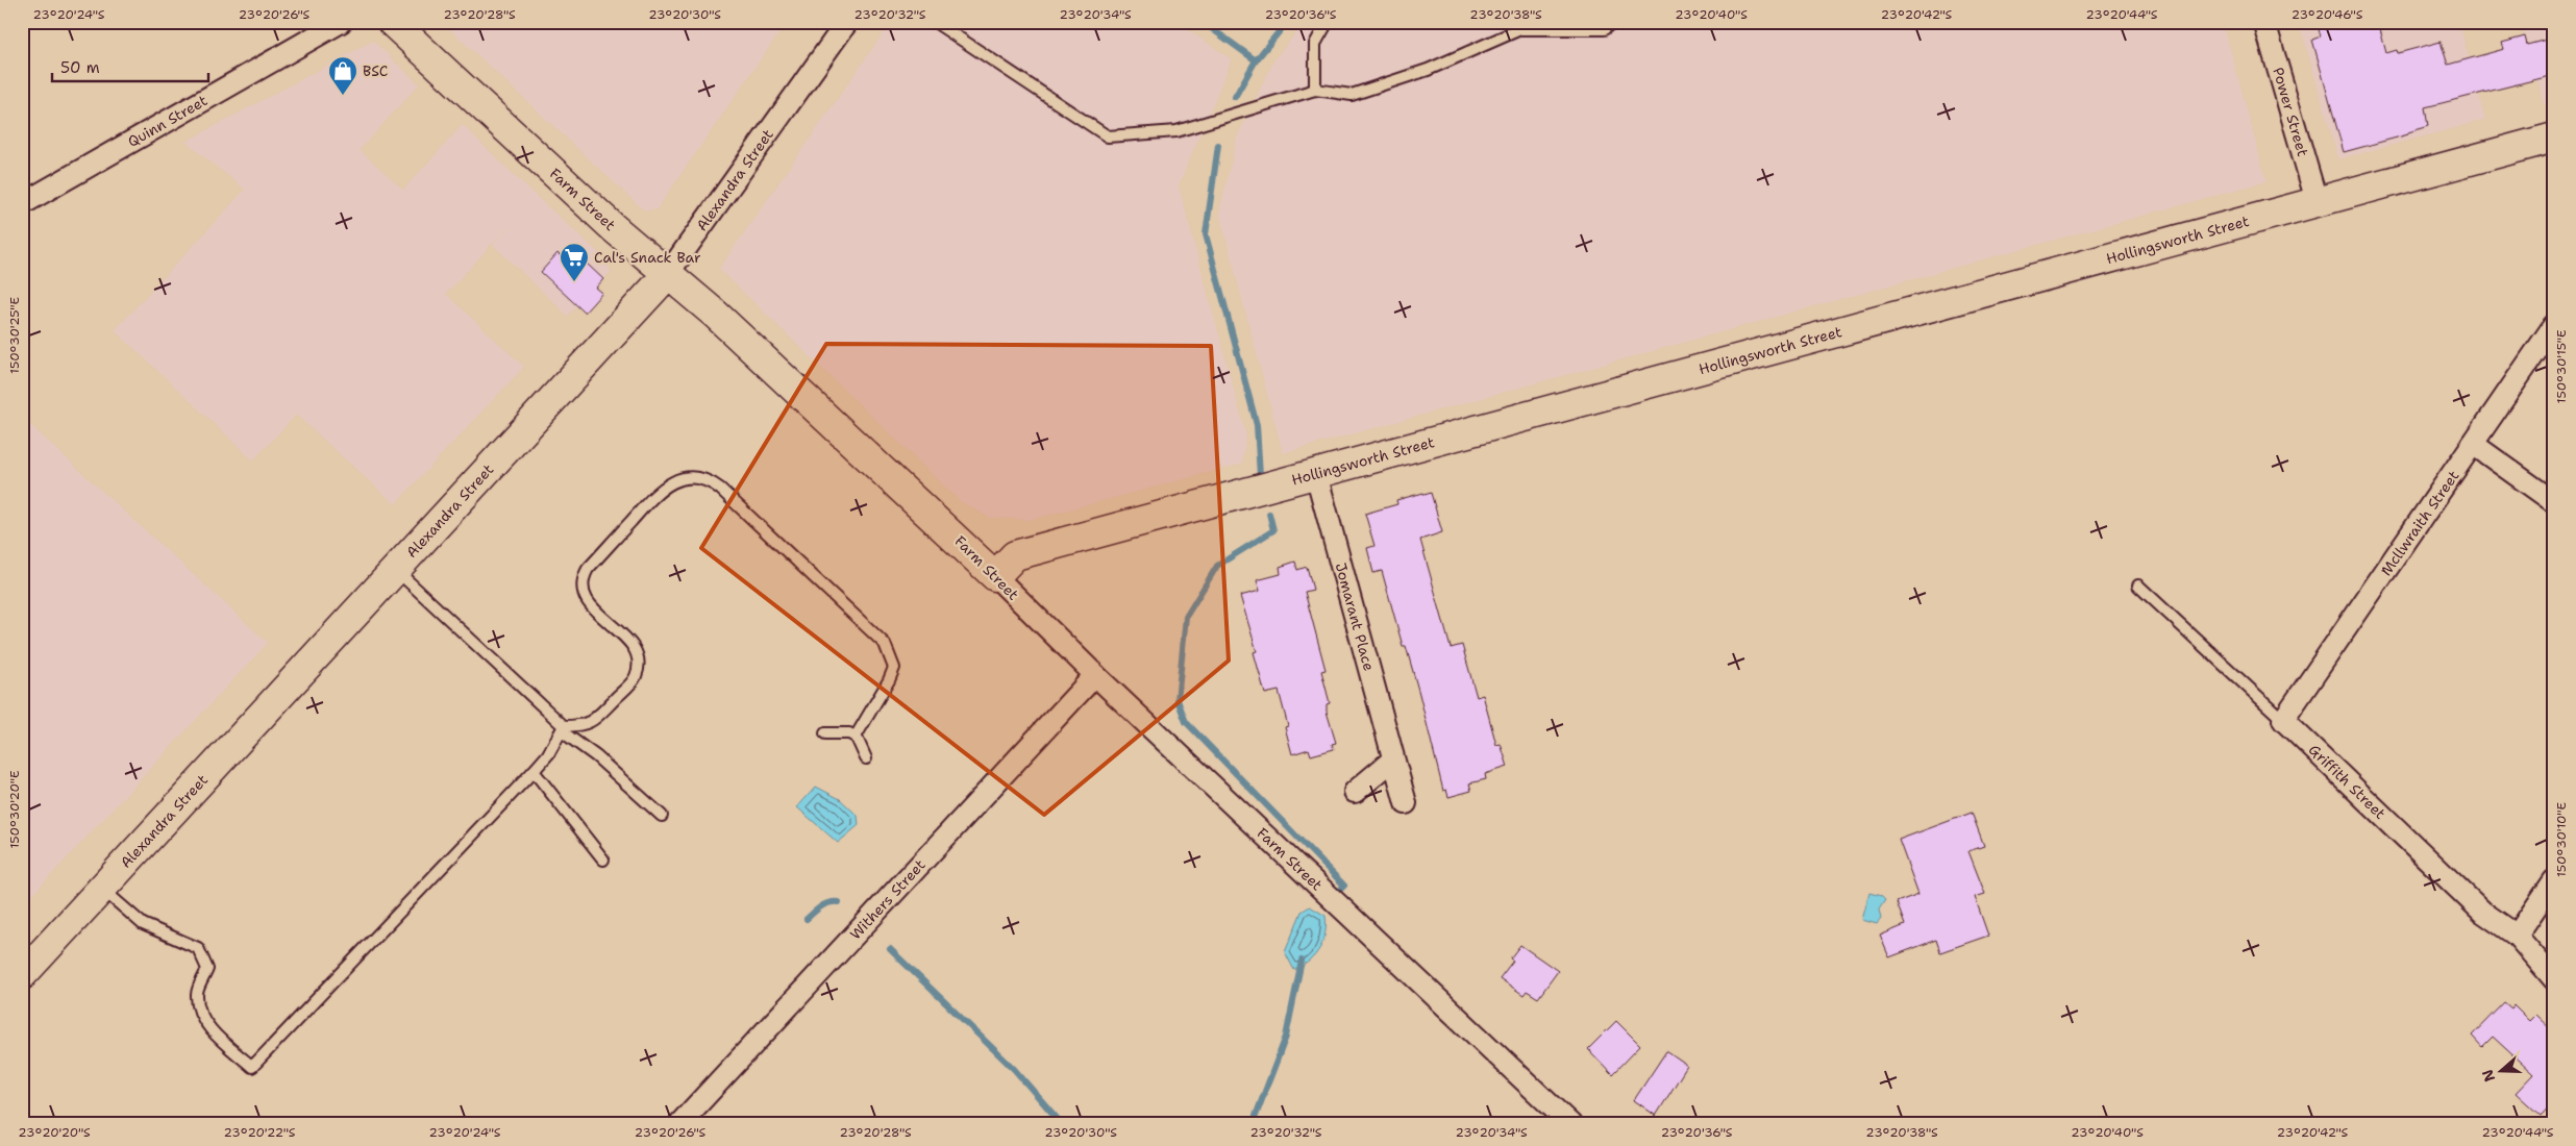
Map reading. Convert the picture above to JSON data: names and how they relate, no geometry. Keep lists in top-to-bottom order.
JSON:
{
  "streets": {
    "street": [
      "Power Street",
      "Quinn Street",
      "Alexandra Street",
      "Farm Street",
      "Hollingsworth Street",
      "Mcllwraith Street",
      "Jomarant Place",
      "Griffith Street",
      "Withers Street"
    ]
  },
  "crossings": [
    ["Power Street", "Hollingsworth Street"],
    ["Alexandra Street", "Farm Street"],
    ["Farm Street", "Hollingsworth Street"],
    ["Farm Street", "Withers Street"],
    ["Hollingsworth Street", "Jomarant Place"],
    ["Mcllwraith Street", "Griffith Street"]
  ],
  "places": {
    "shop": ["BSC"],
    "supermarket": ["Cal's Snack Bar"]
  },
  "scale_bar": "50 m",
  "north": "left",
  "coordinates": [
    "23°20'24\"S",
    "23°20'26\"S",
    "23°20'28\"S",
    "23°20'30\"S",
    "23°20'32\"S",
    "23°20'34\"S",
    "23°20'36\"S",
    "23°20'38\"S",
    "23°20'40\"S",
    "23°20'42\"S",
    "23°20'44\"S",
    "23°20'46\"S",
    "150°30'25\"E",
    "150°30'15\"E",
    "150°30'20\"E",
    "150°30'10\"E",
    "23°20'20\"S",
    "23°20'22\"S"
  ]
}
